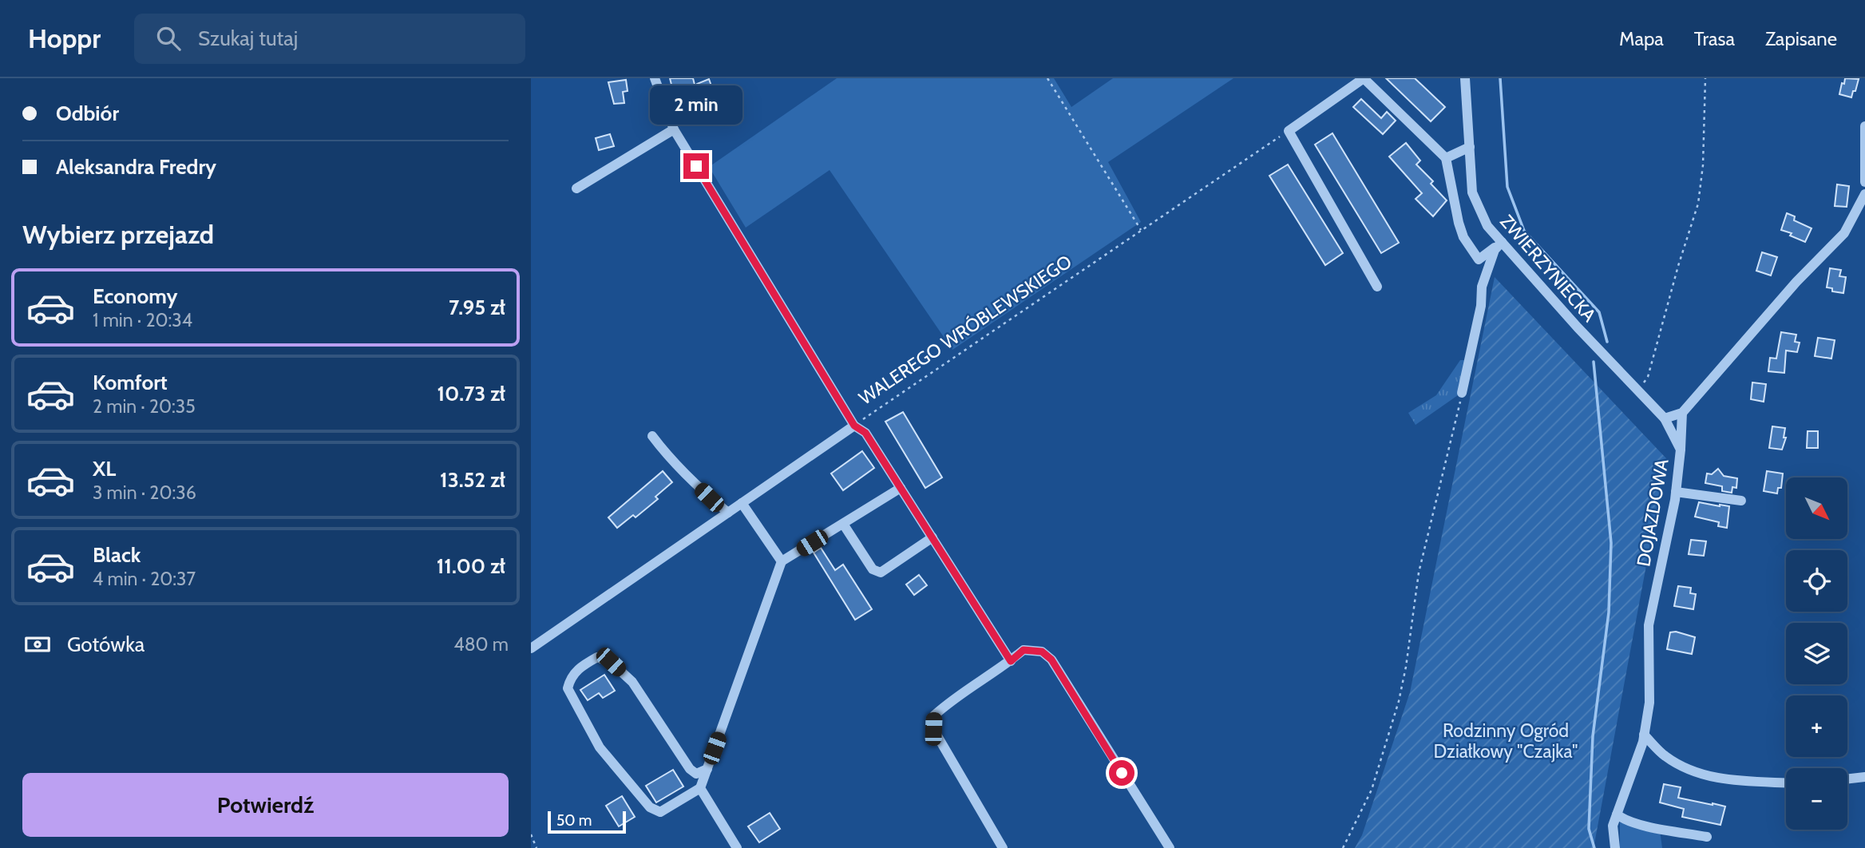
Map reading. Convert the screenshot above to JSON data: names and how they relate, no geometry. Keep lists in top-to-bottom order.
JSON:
{
  "streets": {
    "street": ["ZWIERZYNIECKA", "WALEREGO WRÓBLEWSKIEGO", "DOJAZDOWA"]
  },
  "crossings": [
    ["ZWIERZYNIECKA", "DOJAZDOWA"]
  ],
  "parks": ["Rodzinny Ogród Działkowy \"Czajka\""],
  "scale_bar": "50 m",
  "north": "bottom right",
  "page": {
    "header": "Hoppr",
    "search": "Szukaj tutaj",
    "nav": ["Mapa", "Trasa", "Zapisane"],
    "banner": ["Odbiór", "Aleksandra Fredry"],
    "bubble": "2 min",
    "heading": "Wybierz przejazd",
    "list": [
      {
        "name": "Economy",
        "note": "1 min · 20:34",
        "value": "7.95 zł"
      },
      {
        "name": "Komfort",
        "note": "2 min · 20:35",
        "value": "10.73 zł"
      },
      {
        "name": "XL",
        "note": "3 min · 20:36",
        "value": "13.52 zł"
      },
      {
        "name": "Black",
        "note": "4 min · 20:37",
        "value": "11.00 zł"
      }
    ],
    "map_buttons": ["+", "−"],
    "pay": ["Gotówka", "480 m"],
    "buttons": "Potwierdź",
    "scale": "50 m"
  }
}
